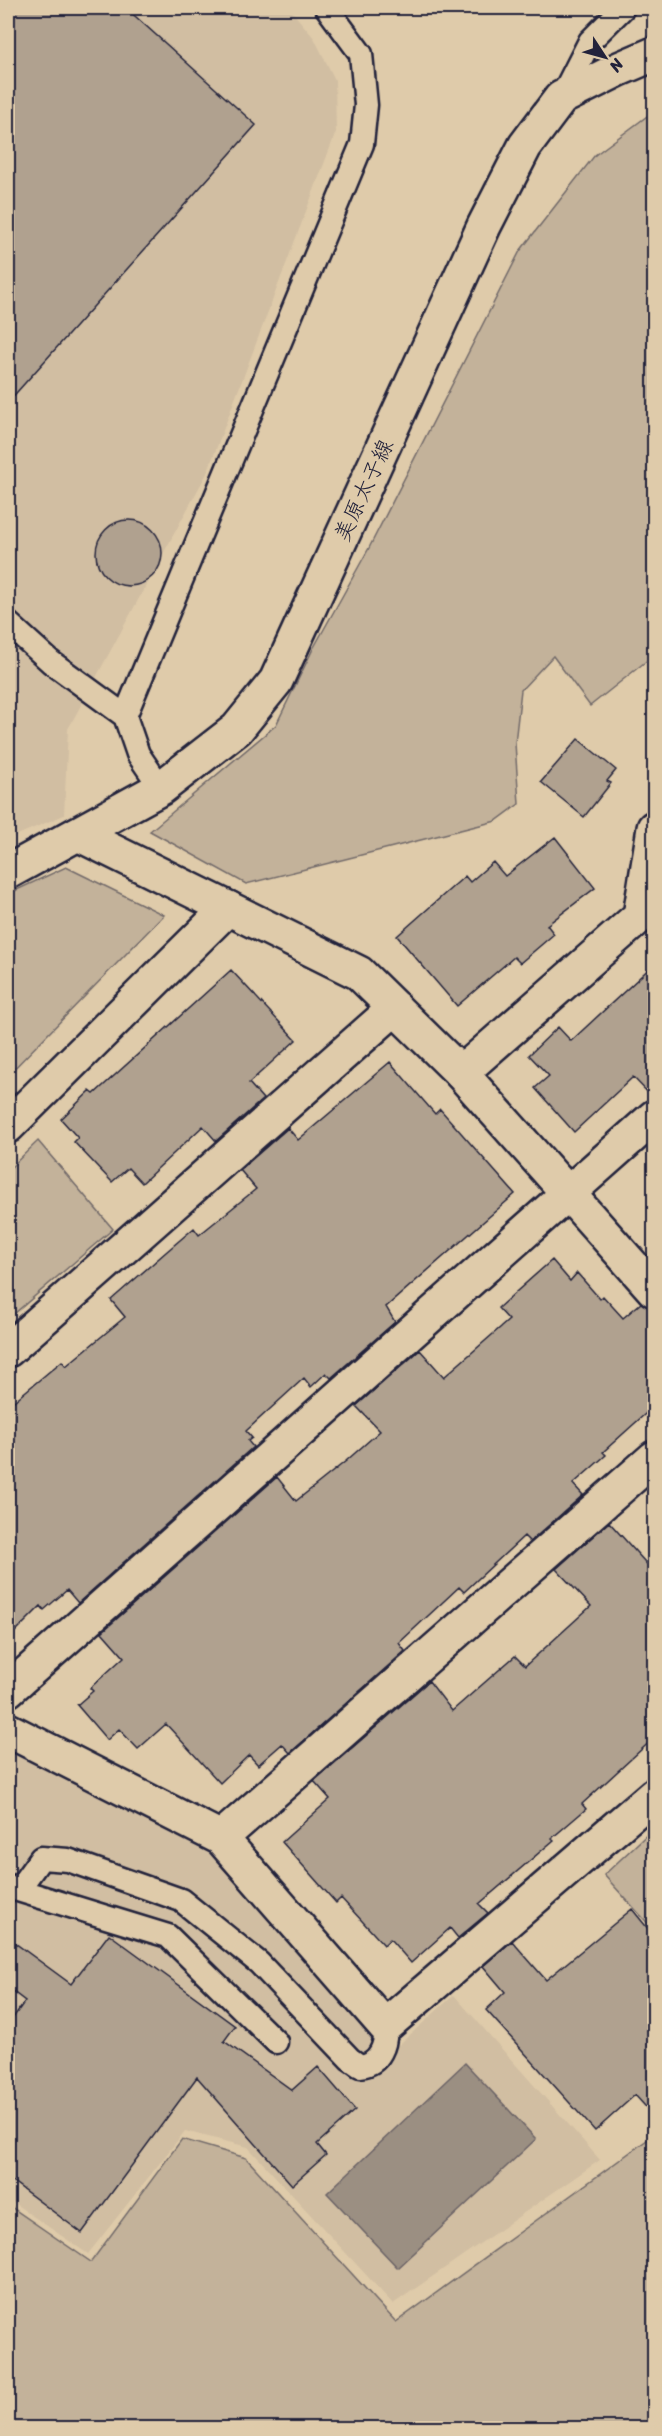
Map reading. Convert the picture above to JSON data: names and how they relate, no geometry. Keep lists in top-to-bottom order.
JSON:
{
  "streets": {
    "street": ["美原太子線"]
  },
  "north": "bottom right"
}
